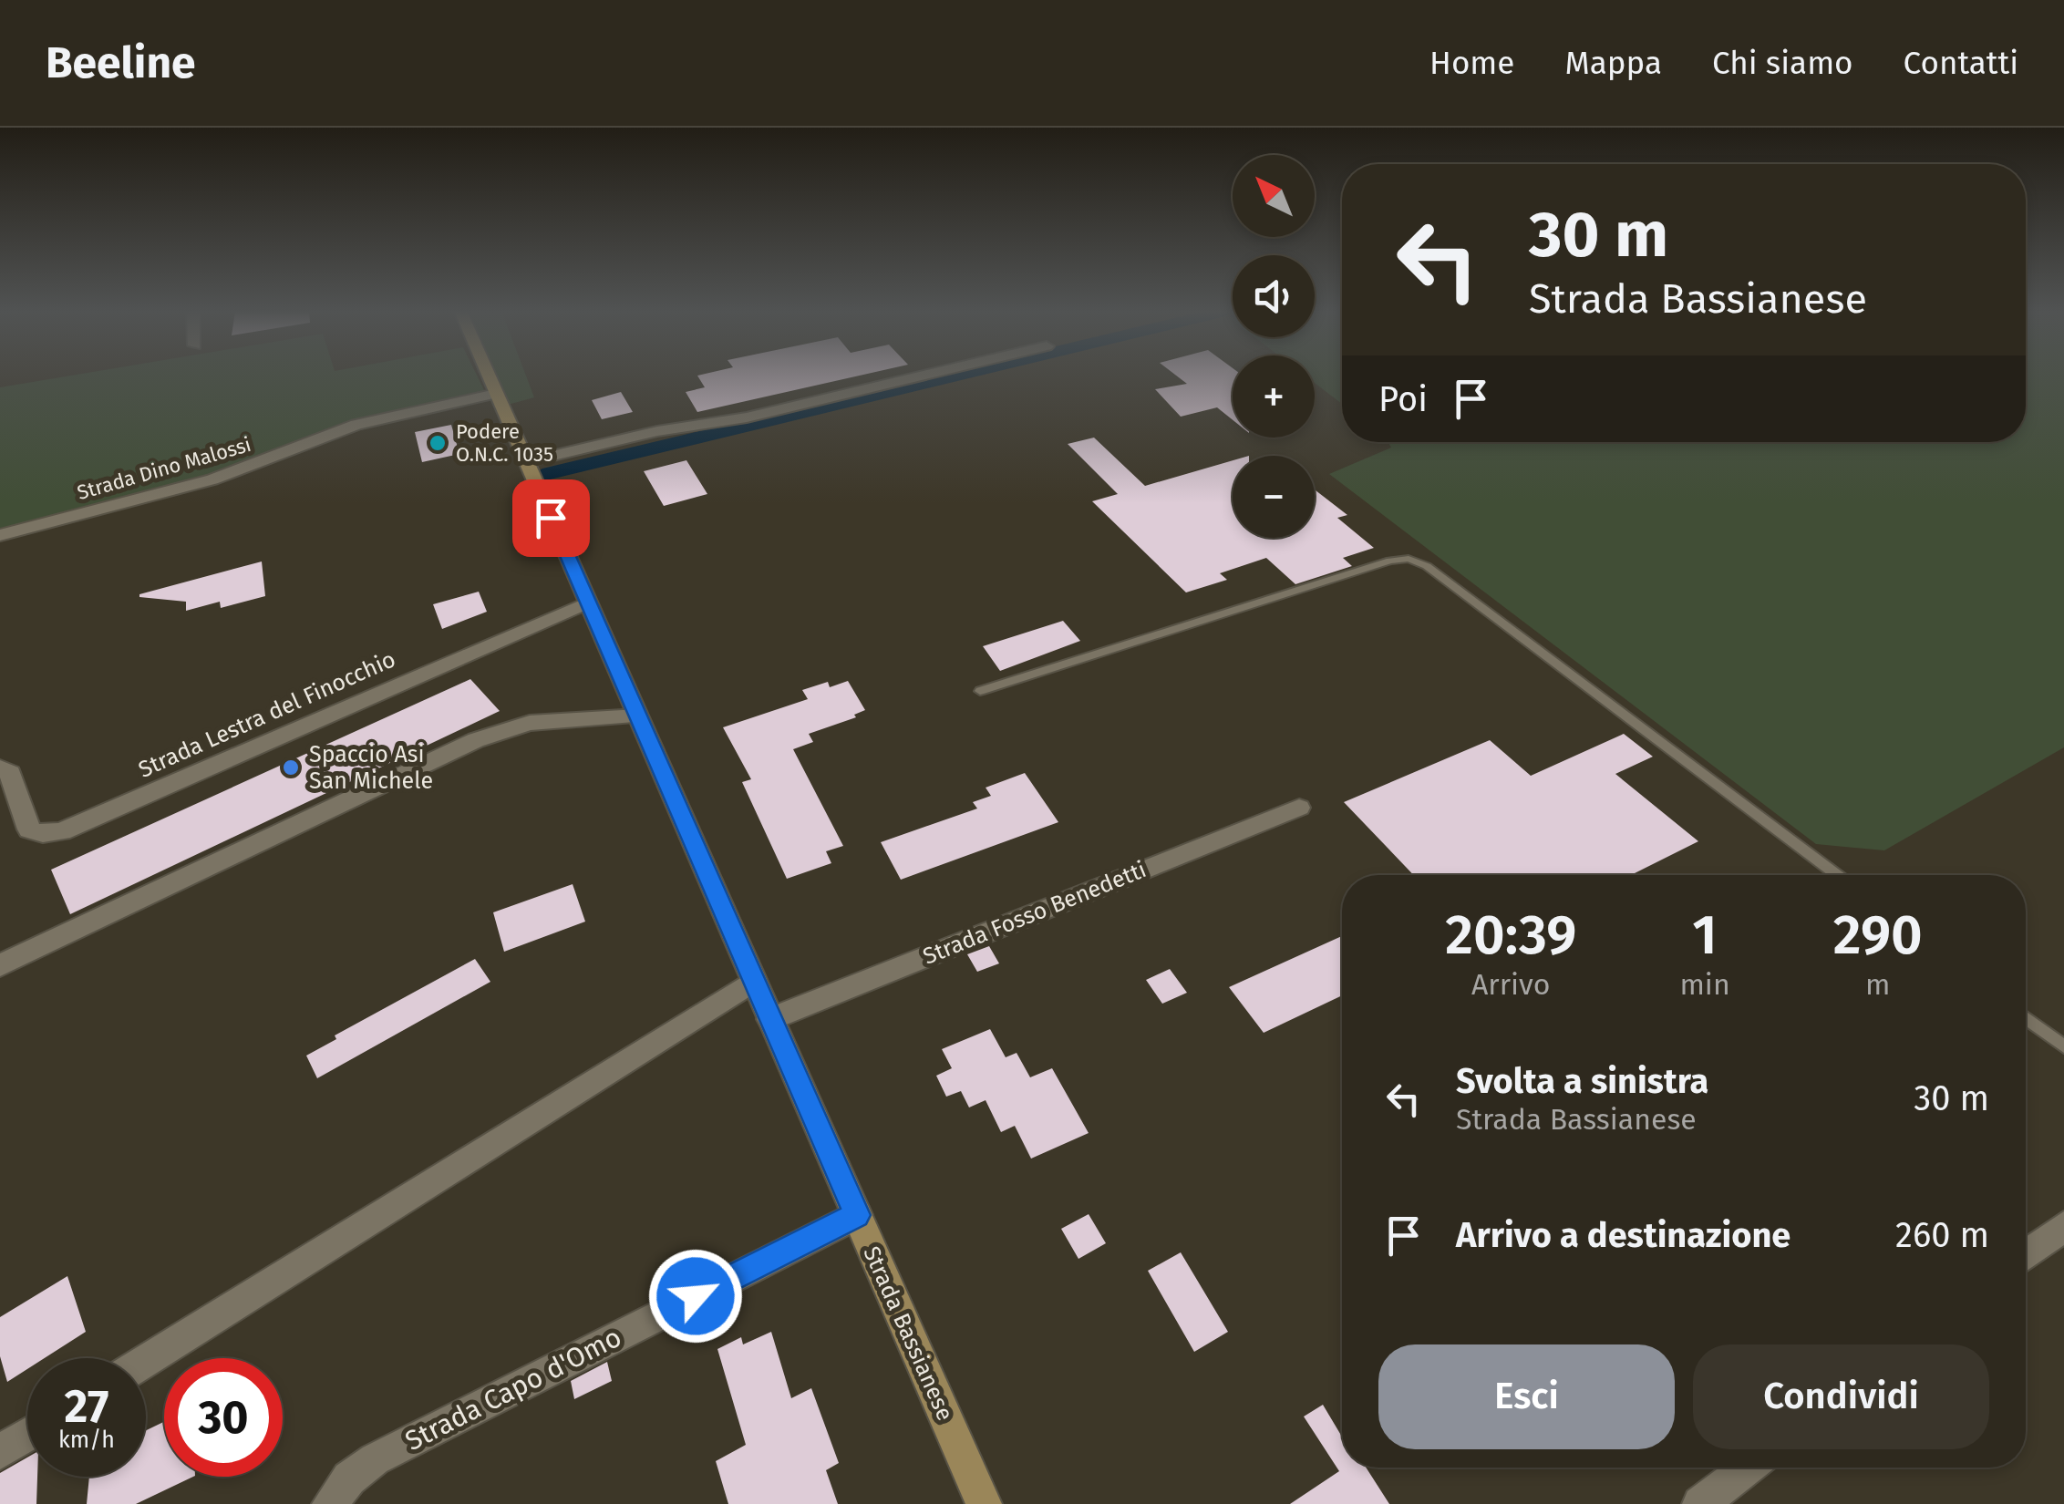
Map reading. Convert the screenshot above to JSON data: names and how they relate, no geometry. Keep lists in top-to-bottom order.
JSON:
{
  "streets": {
    "street": [
      "Strada Dino Malossi",
      "Strada Lestra del Finocchio",
      "Strada Fosso Benedetti",
      "Strada Bassianese",
      "Strada Capo d'Omo"
    ]
  },
  "crossings": [
    ["Strada Dino Malossi", "Strada Bassianese"],
    ["Strada Lestra del Finocchio", "Strada Bassianese"],
    ["Strada Fosso Benedetti", "Strada Bassianese"],
    ["Strada Bassianese", "Strada Capo d'Omo"]
  ],
  "places": ["Podere O.N.C. 1035", "Spaccio Asi San Michele"],
  "north": "top left",
  "page": {
    "header": "Beeline",
    "nav": [
      "Home",
      "Mappa",
      "Chi siamo",
      "Contatti"
    ],
    "map_buttons": ["+", "−"],
    "turn": ["30 m", "Strada Bassianese"],
    "then": "Poi",
    "eta": [
      "20:39",
      "Arrivo",
      "1",
      "min",
      "290",
      "m"
    ],
    "list": [
      {
        "name": "Svolta a sinistra",
        "note": "Strada Bassianese",
        "value": "30 m"
      },
      {
        "name": "Arrivo a destinazione",
        "value": "260 m"
      }
    ],
    "buttons": ["Esci", "Condividi"],
    "speed": "27 km/h",
    "limit": "30"
  }
}
